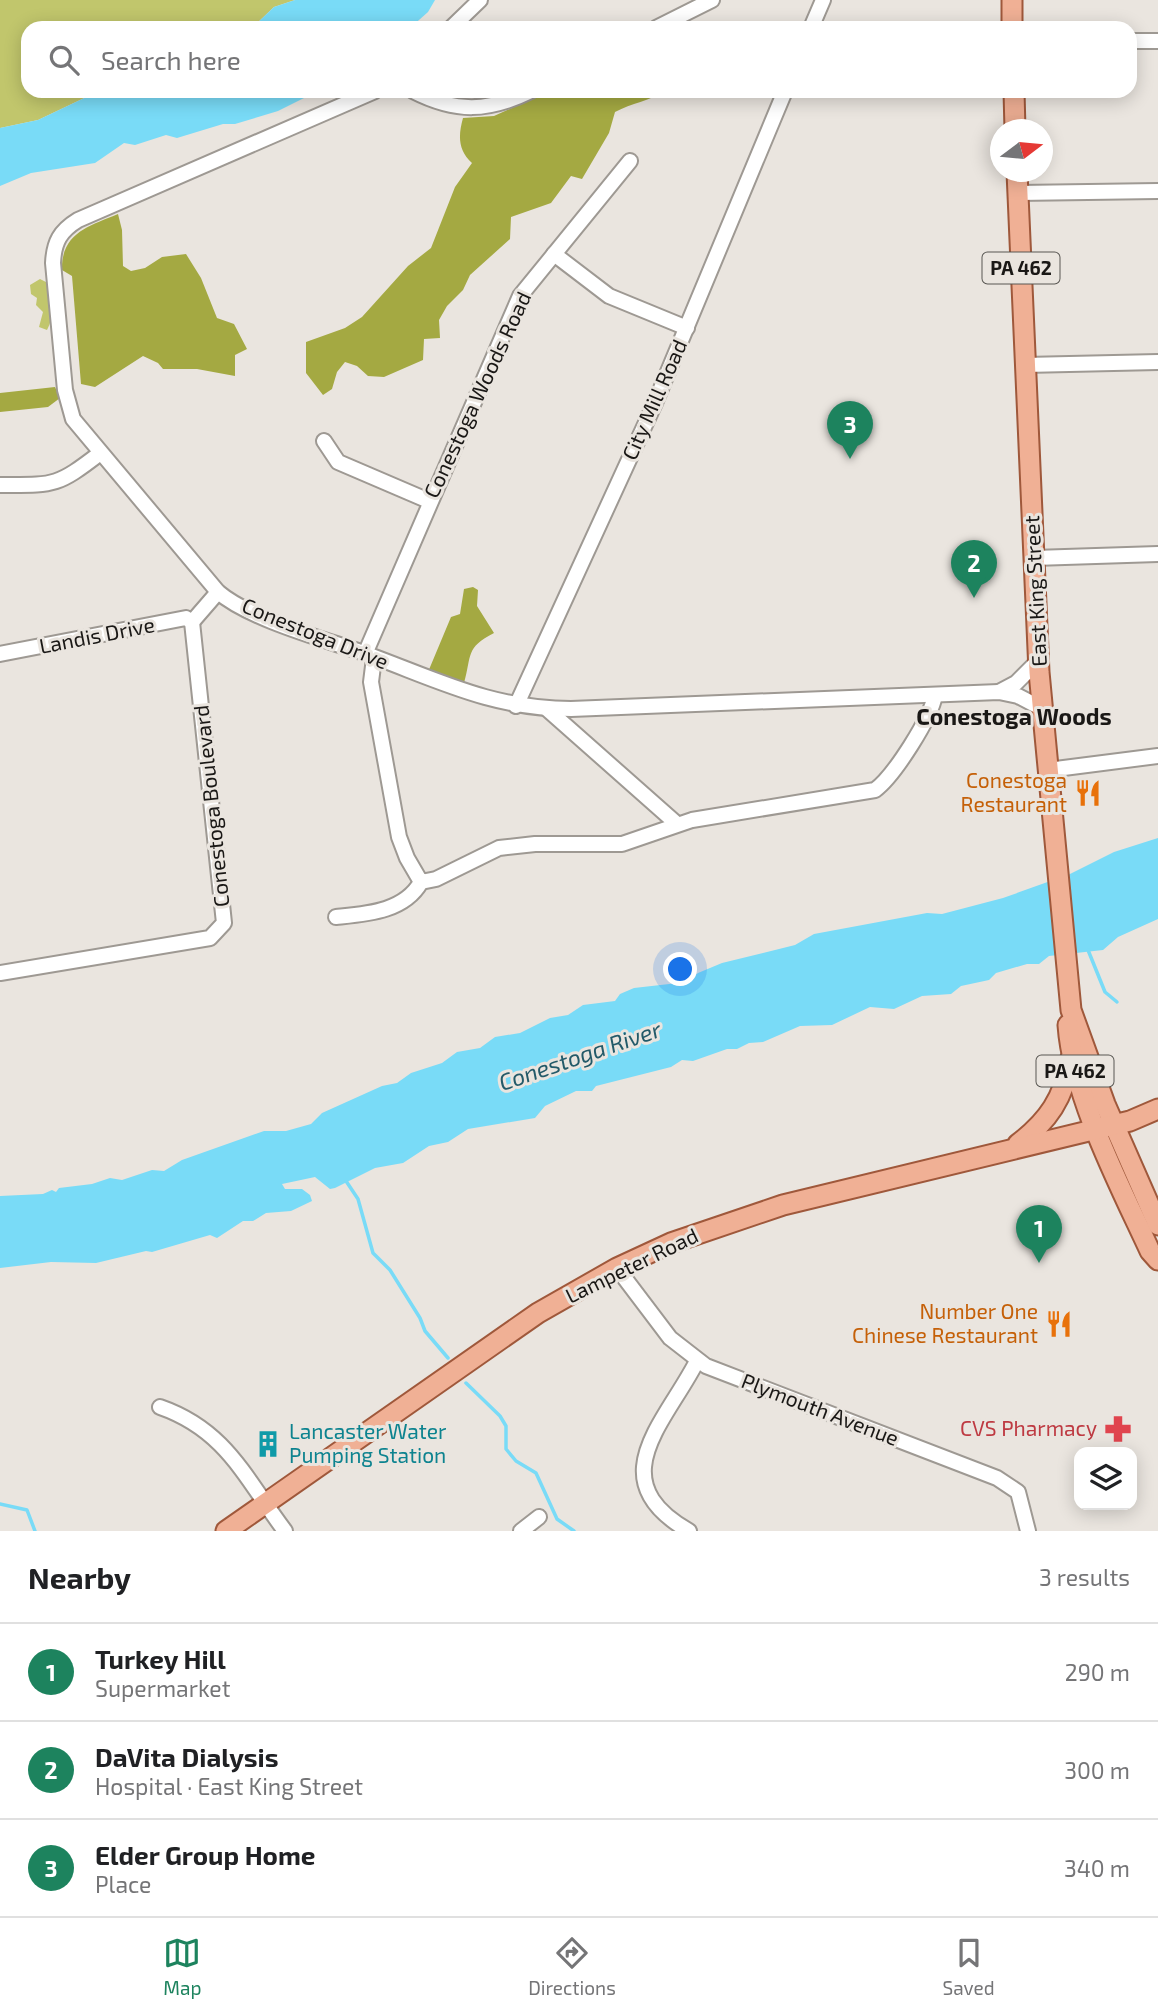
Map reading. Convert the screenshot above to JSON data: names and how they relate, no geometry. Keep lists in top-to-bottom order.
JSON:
{
  "streets": {
    "main road": ["PA 462", "East King Street", "Lampeter Road"],
    "street": [
      "Conestoga Woods Road",
      "City Mill Road",
      "Conestoga Drive",
      "Landis Drive",
      "Conestoga Boulevard",
      "Plymouth Avenue"
    ]
  },
  "crossings": [
    ["PA 462", "East King Street"],
    ["PA 462", "Lampeter Road"],
    ["Conestoga Woods Road", "Conestoga Drive"],
    ["City Mill Road", "Conestoga Drive"],
    ["East King Street", "Conestoga Drive"],
    ["Landis Drive", "Conestoga Boulevard"],
    ["Lampeter Road", "Plymouth Avenue"]
  ],
  "districts": ["Conestoga Woods"],
  "water": ["Conestoga River"],
  "places": {
    "restaurant": ["Conestoga Restaurant", "Number One Chinese Restaurant"],
    "pharmacy": ["CVS Pharmacy"],
    "building": ["Lancaster Water Pumping Station"]
  },
  "north": "right",
  "page": {
    "search": "Search here",
    "pins": ["3", "2", "1"],
    "heading": ["Nearby", "3 results"],
    "list": [
      {
        "mark": "1",
        "name": "Turkey Hill",
        "note": "Supermarket",
        "value": "290 m"
      },
      {
        "mark": "2",
        "name": "DaVita Dialysis",
        "note": "Hospital · East King Street",
        "value": "300 m"
      },
      {
        "mark": "3",
        "name": "Elder Group Home",
        "note": "Place",
        "value": "340 m"
      }
    ],
    "nav": ["Map", "Directions", "Saved"]
  }
}
